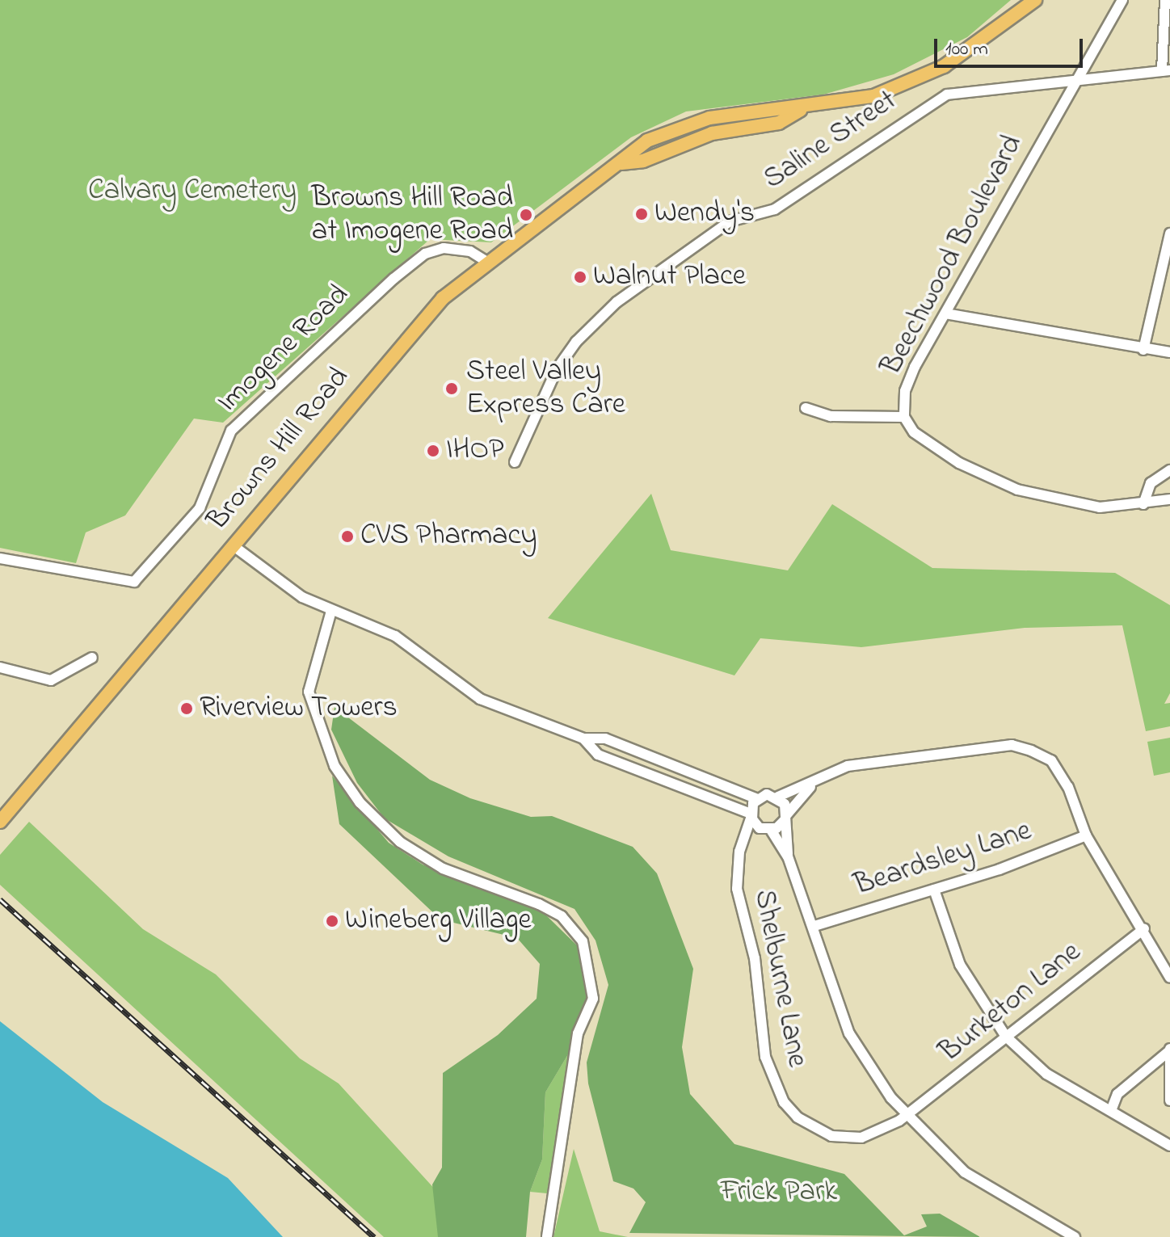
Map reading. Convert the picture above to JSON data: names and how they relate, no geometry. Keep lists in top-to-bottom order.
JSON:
{
  "streets": {
    "main road": ["Browns Hill Road"],
    "street": [
      "Saline Street",
      "Beechwood Boulevard",
      "Imogene Road",
      "Beardsley Lane",
      "Shelburne Lane",
      "Burketon Lane"
    ]
  },
  "crossings": [
    ["Saline Street", "Beechwood Boulevard"],
    ["Imogene Road", "Browns Hill Road"],
    ["Shelburne Lane", "Burketon Lane"]
  ],
  "parks": ["Calvary Cemetery", "Frick Park"],
  "places": [
    "Wendy's",
    "Browns Hill Road at Imogene Road",
    "Walnut Place",
    "Steel Valley Express Care",
    "IHOP",
    "CVS Pharmacy",
    "Riverview Towers",
    "Wineberg Village"
  ],
  "scale_bar": "100 m"
}
